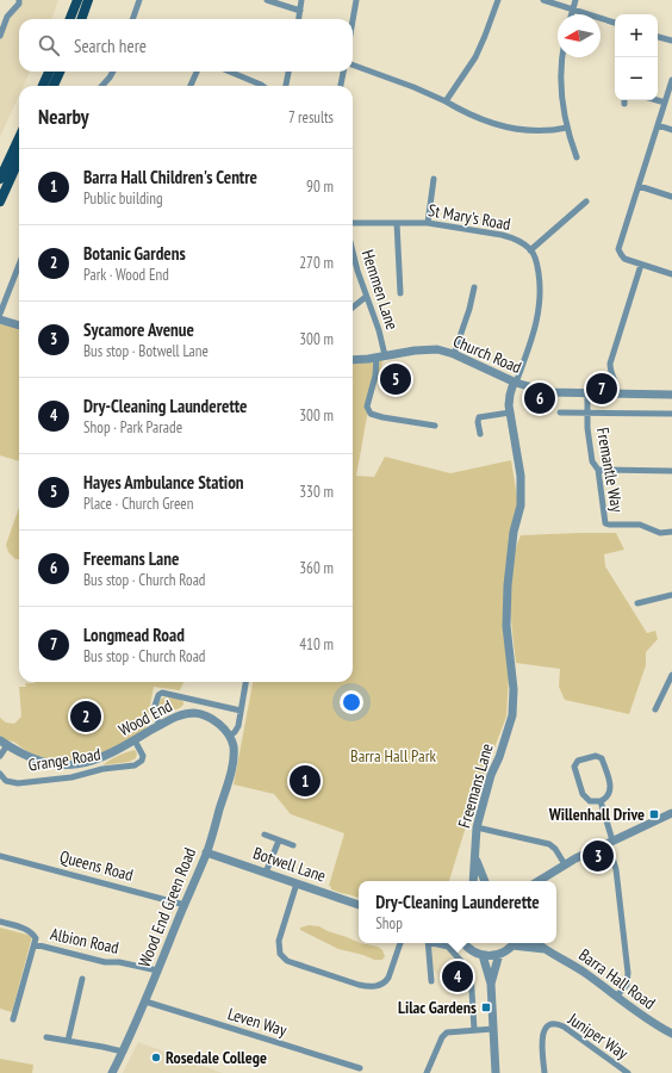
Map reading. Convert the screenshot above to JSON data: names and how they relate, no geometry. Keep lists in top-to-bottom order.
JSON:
{
  "streets": {
    "street": [
      "St Mary's Road",
      "Hemmen Lane",
      "Church Road",
      "Fremantle Way",
      "Wood End",
      "Grange Road",
      "Freemans Lane",
      "Botwell Lane",
      "Queens Road",
      "Wood End Green Road",
      "Albion Road",
      "Barra Hall Road",
      "Leven Way",
      "Juniper Way"
    ]
  },
  "crossings": [
    ["Hemmen Lane", "Church Road"],
    ["Church Road", "Fremantle Way"],
    ["Church Road", "Freemans Lane"],
    ["Wood End", "Grange Road"],
    ["Wood End", "Wood End Green Road"],
    ["Botwell Lane", "Wood End Green Road"],
    ["Queens Road", "Wood End Green Road"],
    ["Wood End Green Road", "Albion Road"],
    ["Wood End Green Road", "Leven Way"]
  ],
  "parks": ["Barra Hall Park"],
  "places": {
    "transit": ["Willenhall Drive", "Lilac Gardens"],
    "other": ["Rosedale College"]
  },
  "north": "left",
  "page": {
    "map_buttons": ["+", "−"],
    "search": "Search here",
    "heading": ["Nearby", "7 results"],
    "list": [
      {
        "mark": "1",
        "name": "Barra Hall Children's Centre",
        "note": "Public building",
        "value": "90 m"
      },
      {
        "mark": "2",
        "name": "Botanic Gardens",
        "note": "Park · Wood End",
        "value": "270 m"
      },
      {
        "mark": "3",
        "name": "Sycamore Avenue",
        "note": "Bus stop · Botwell Lane",
        "value": "300 m"
      },
      {
        "mark": "4",
        "name": "Dry-Cleaning Launderette",
        "note": "Shop · Park Parade",
        "value": "300 m"
      },
      {
        "mark": "5",
        "name": "Hayes Ambulance Station",
        "note": "Place · Church Green",
        "value": "330 m"
      },
      {
        "mark": "6",
        "name": "Freemans Lane",
        "note": "Bus stop · Church Road",
        "value": "360 m"
      },
      {
        "mark": "7",
        "name": "Longmead Road",
        "note": "Bus stop · Church Road",
        "value": "410 m"
      }
    ],
    "pins": [
      "5",
      "7",
      "6",
      "2",
      "1",
      "3",
      "4"
    ],
    "popup": ["Dry-Cleaning Launderette", "Shop"]
  }
}
